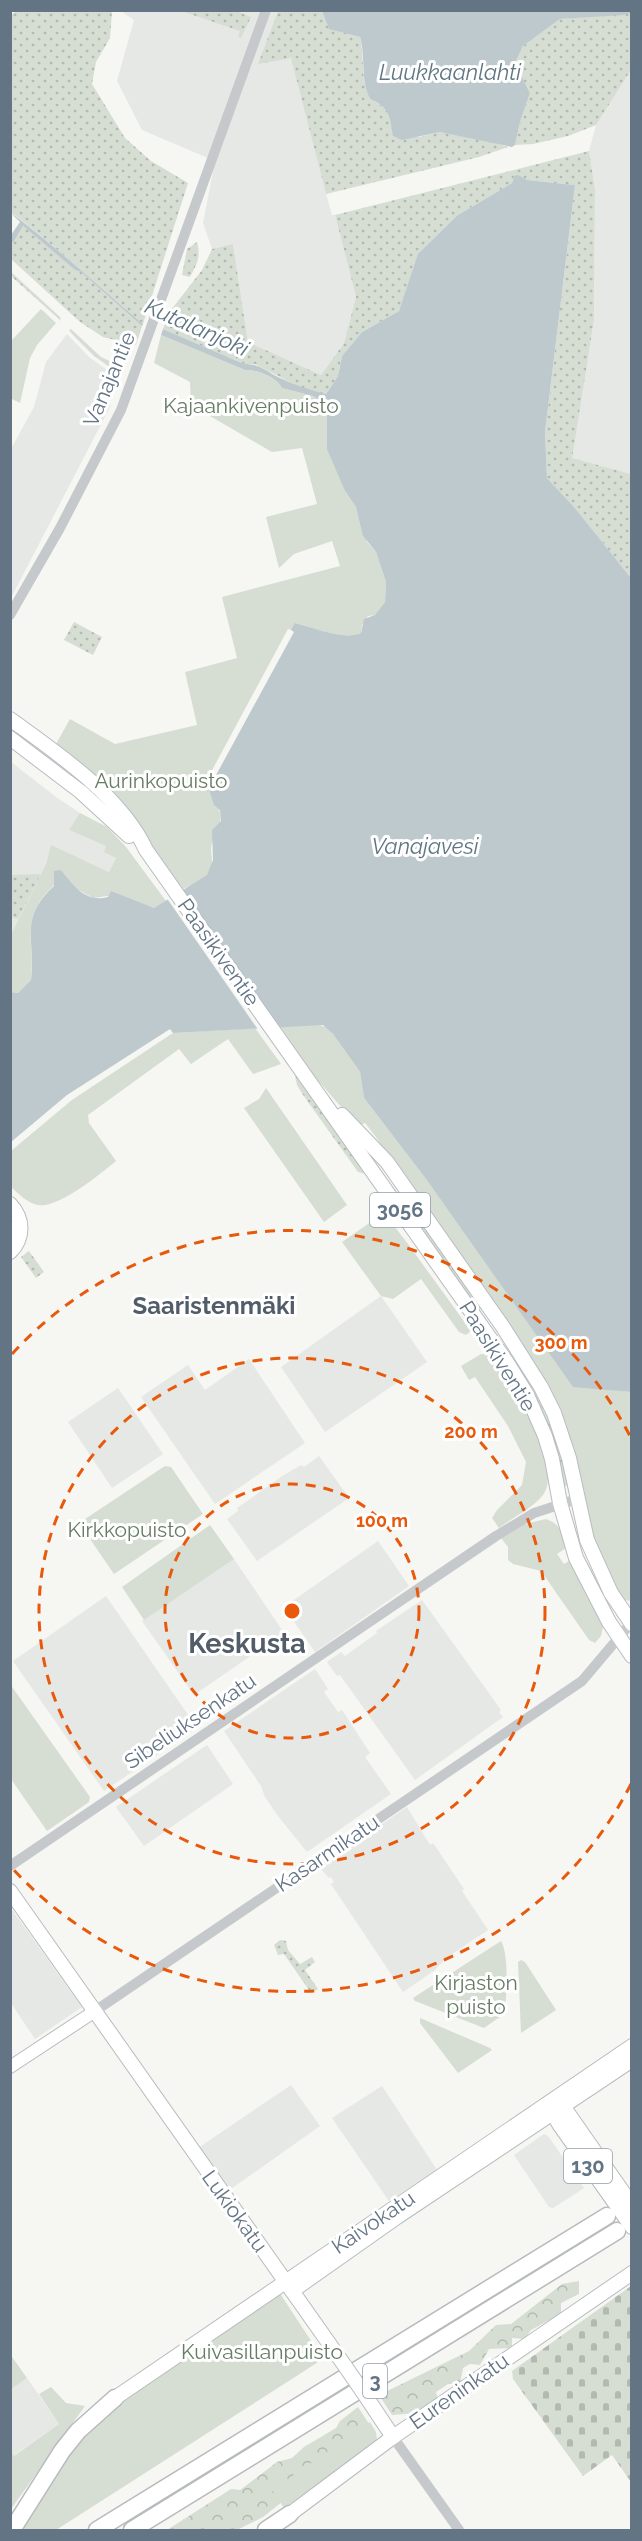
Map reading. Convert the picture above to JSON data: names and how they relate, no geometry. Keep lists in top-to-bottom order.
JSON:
{
  "streets": {
    "highway": ["3"],
    "main road": [
      "Paasikiventie",
      "3056",
      "Kasarmikatu",
      "130",
      "Lukiokatu",
      "Kaivokatu",
      "Eureninkatu"
    ],
    "street": ["Vanajantie", "Sibeliuksenkatu"]
  },
  "crossings": [
    ["Paasikiventie", "Sibeliuksenkatu"],
    ["Paasikiventie", "Kasarmikatu"],
    ["Kasarmikatu", "Lukiokatu"],
    ["130", "Kaivokatu"],
    ["130", "3"],
    ["Lukiokatu", "Kaivokatu"],
    ["Lukiokatu", "Eureninkatu"]
  ],
  "districts": ["Saaristenmäki", "Keskusta"],
  "water": ["Luukkaanlahti", "Kutalanjoki", "Vanajavesi"],
  "parks": [
    "Kajaankivenpuisto",
    "Aurinkopuisto",
    "Kirkkopuisto",
    "Kirjaston puisto",
    "Kuivasillanpuisto"
  ],
  "rings": ["300 m", "200 m", "100 m"]
}
